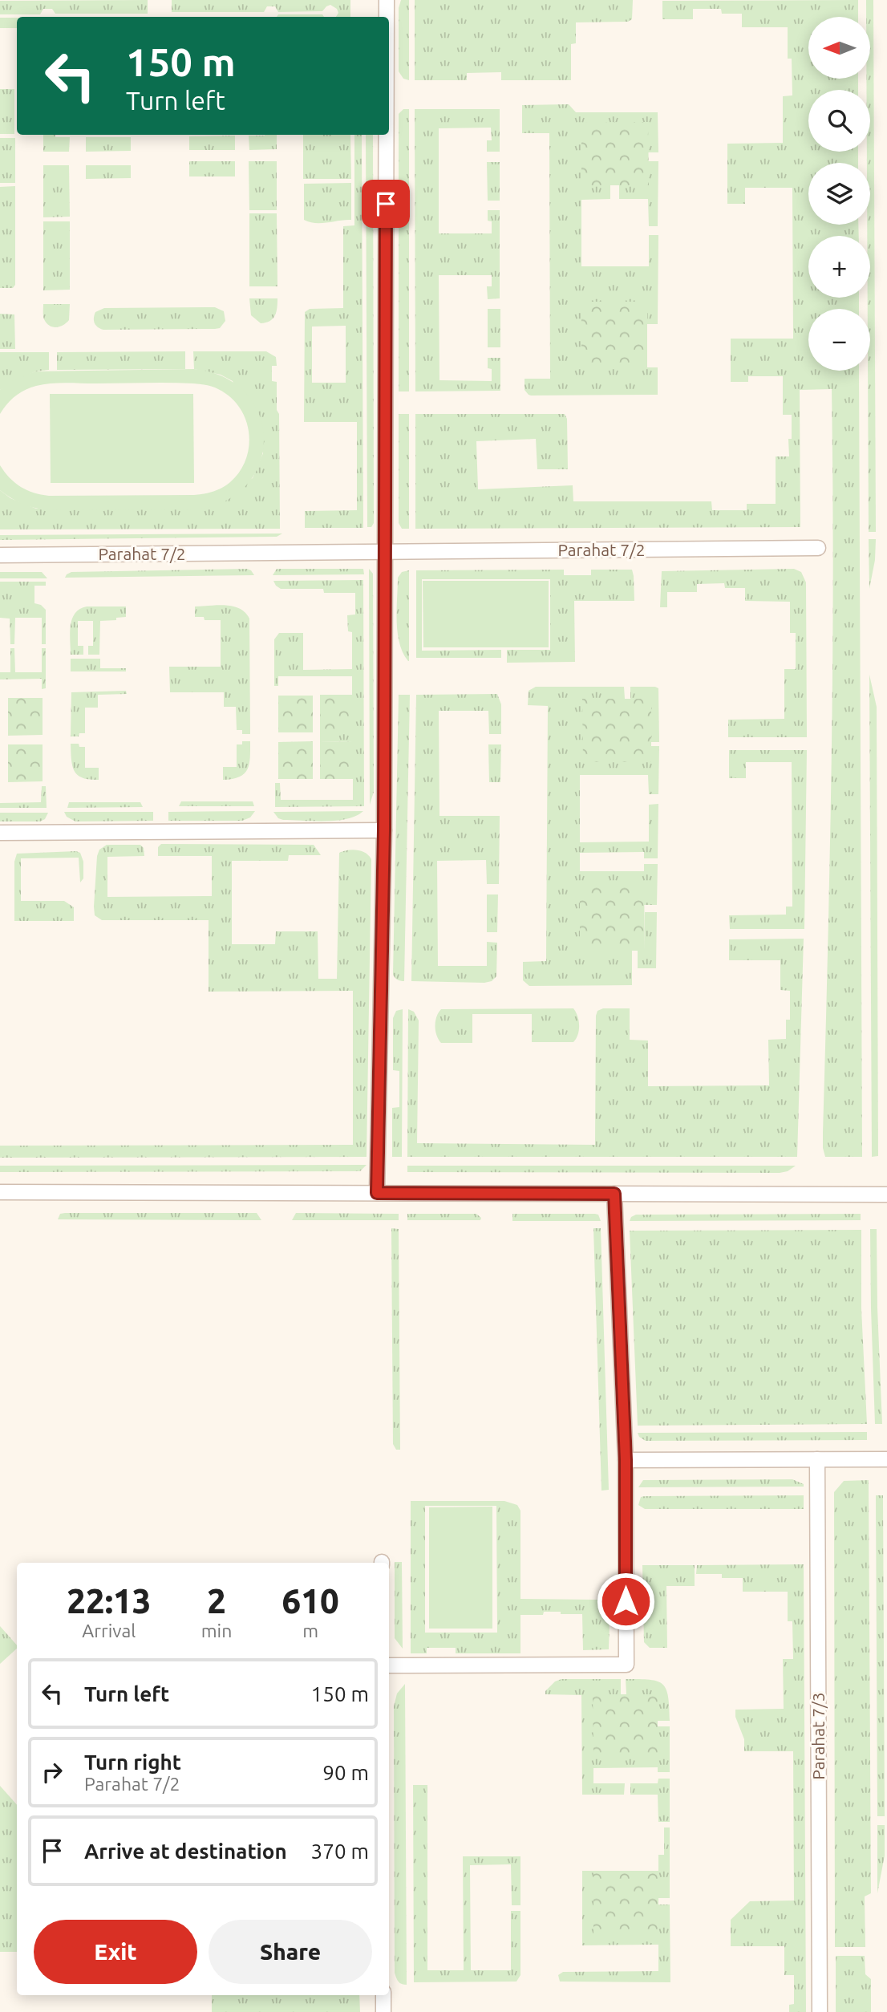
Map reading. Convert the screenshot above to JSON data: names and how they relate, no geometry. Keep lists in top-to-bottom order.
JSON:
{
  "streets": {
    "street": ["Parahat 7/2", "Parahat 7/3"]
  },
  "north": "left",
  "page": {
    "map_buttons": ["+", "−"],
    "turn": ["150 m", "Turn left"],
    "eta": [
      "22:13",
      "Arrival",
      "2",
      "min",
      "610",
      "m"
    ],
    "list": [
      {
        "name": "Turn left",
        "value": "150 m"
      },
      {
        "name": "Turn right",
        "note": "Parahat 7/2",
        "value": "90 m"
      },
      {
        "name": "Arrive at destination",
        "value": "370 m"
      }
    ],
    "buttons": ["Exit", "Share"]
  }
}
